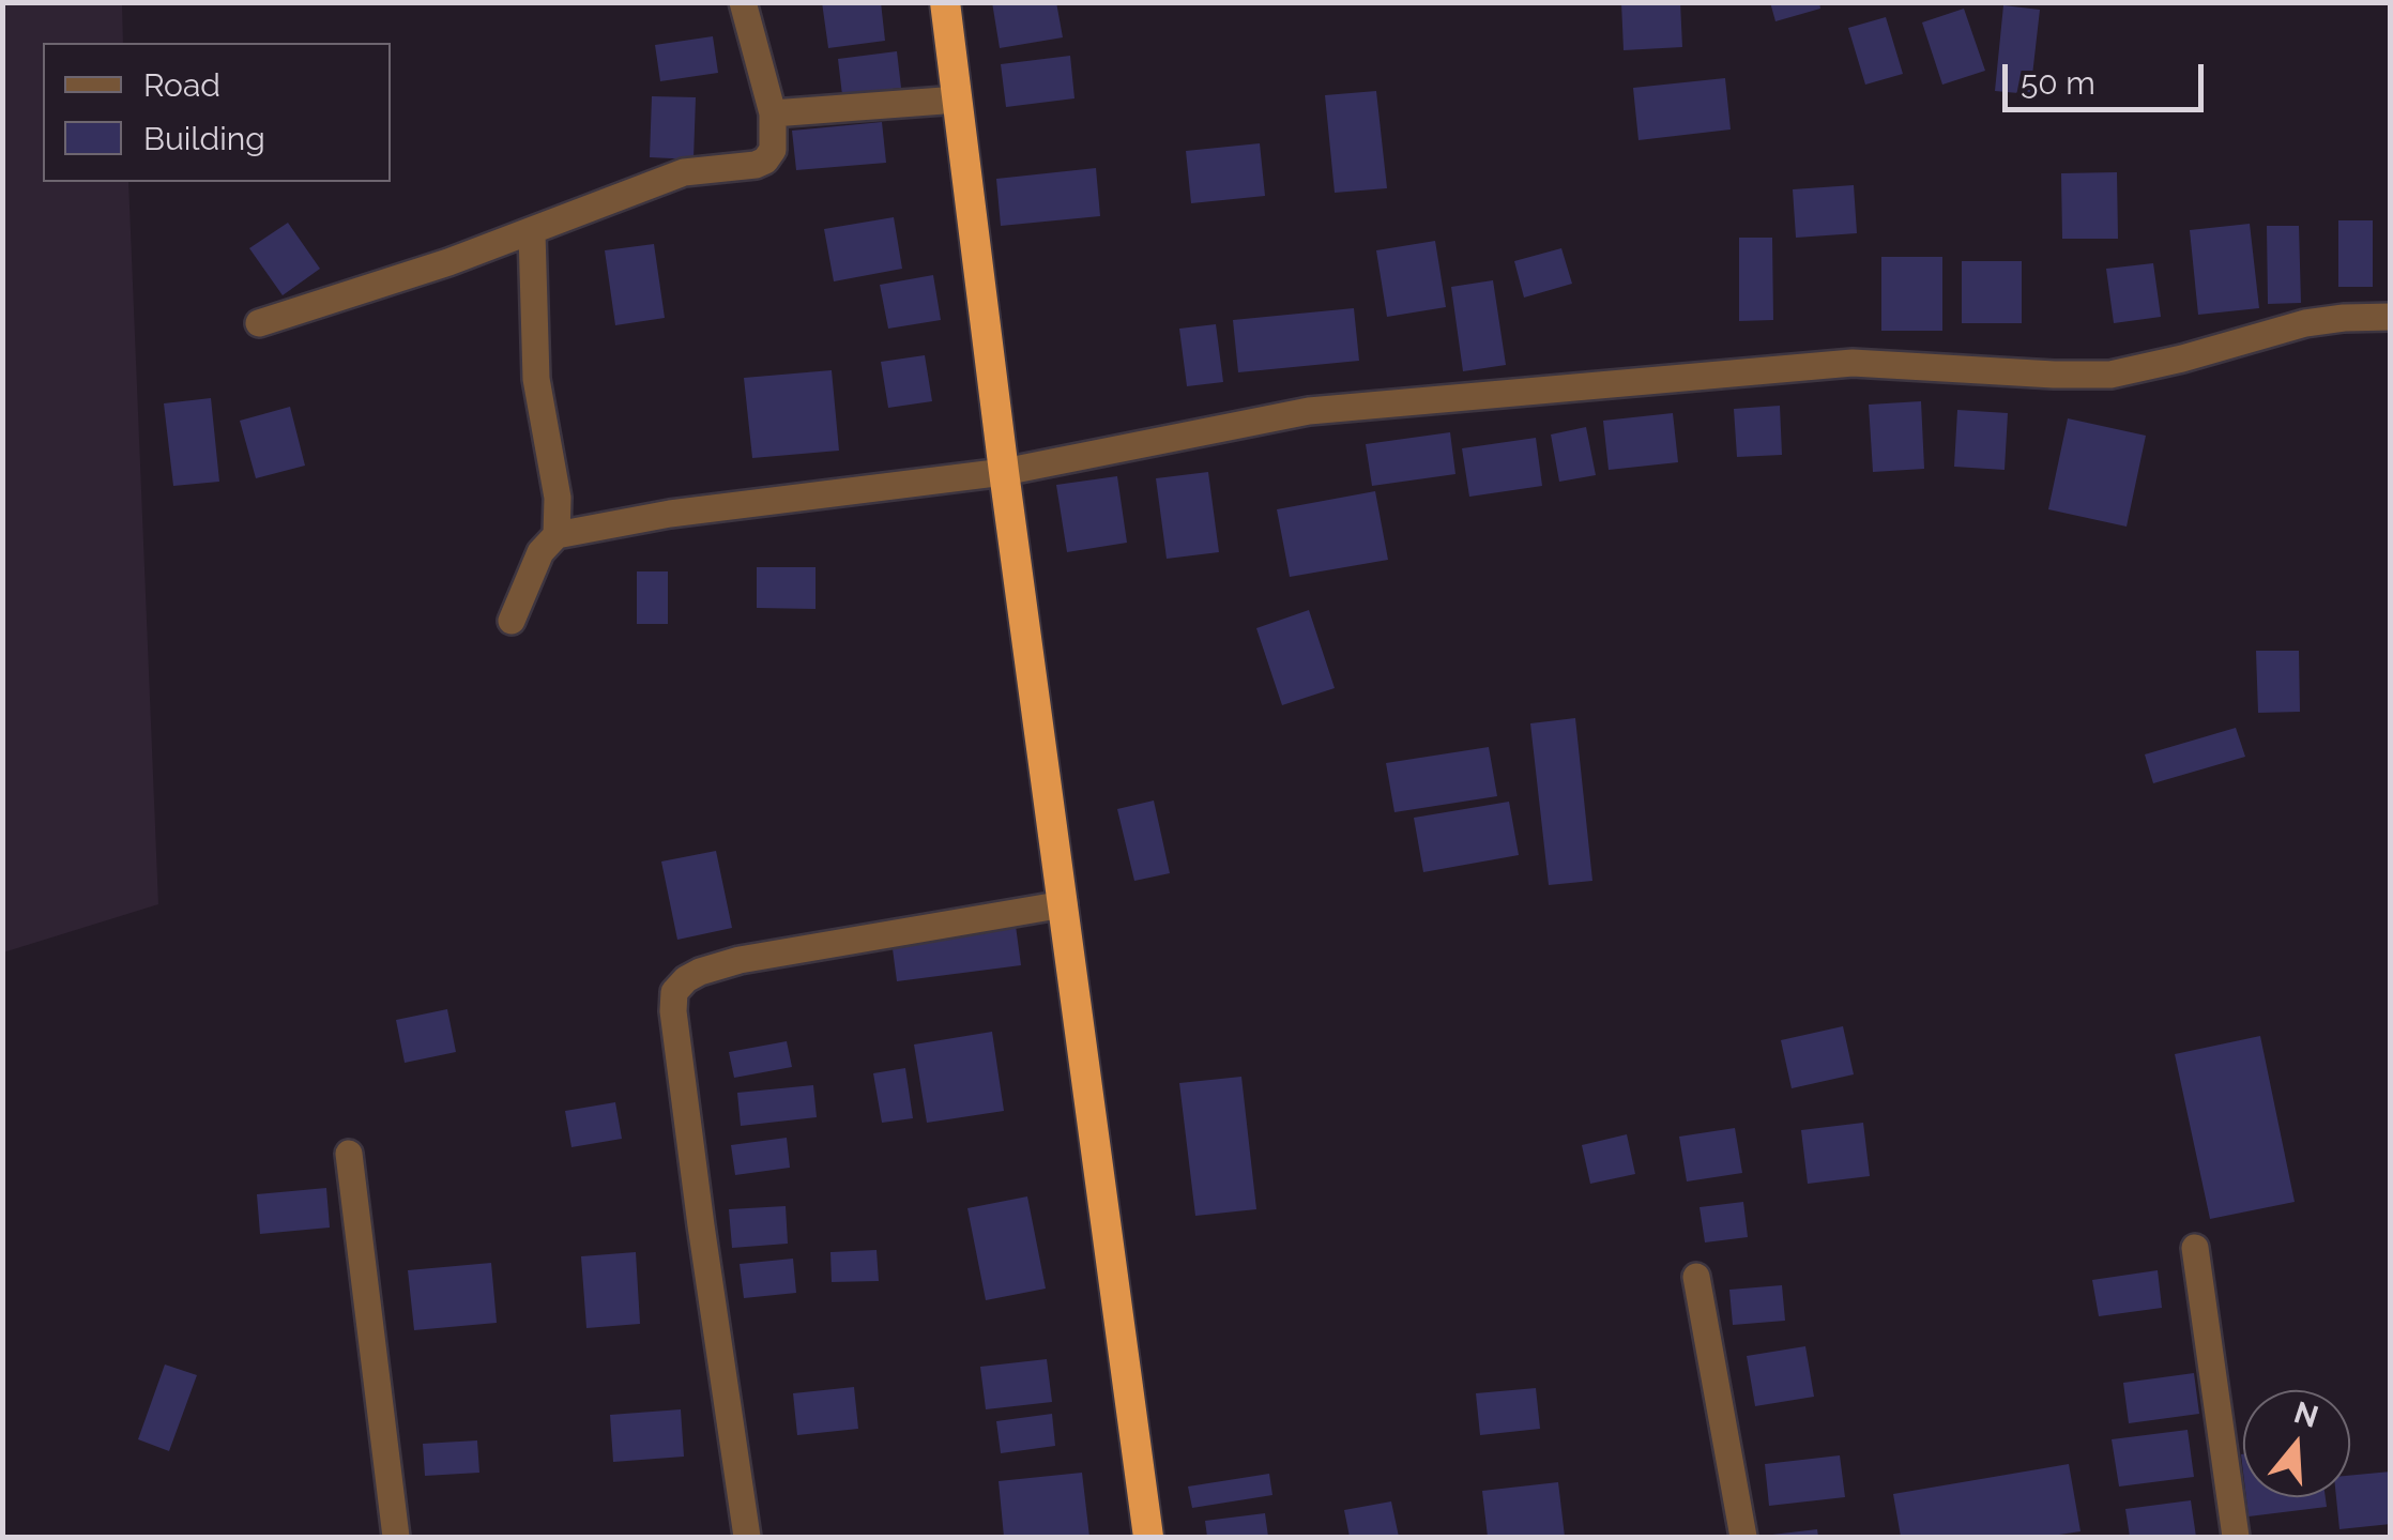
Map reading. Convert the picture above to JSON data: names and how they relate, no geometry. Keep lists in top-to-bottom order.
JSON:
{
  "legend": ["Road", "Building"],
  "scale_bar": "50 m",
  "north": "top"
}
